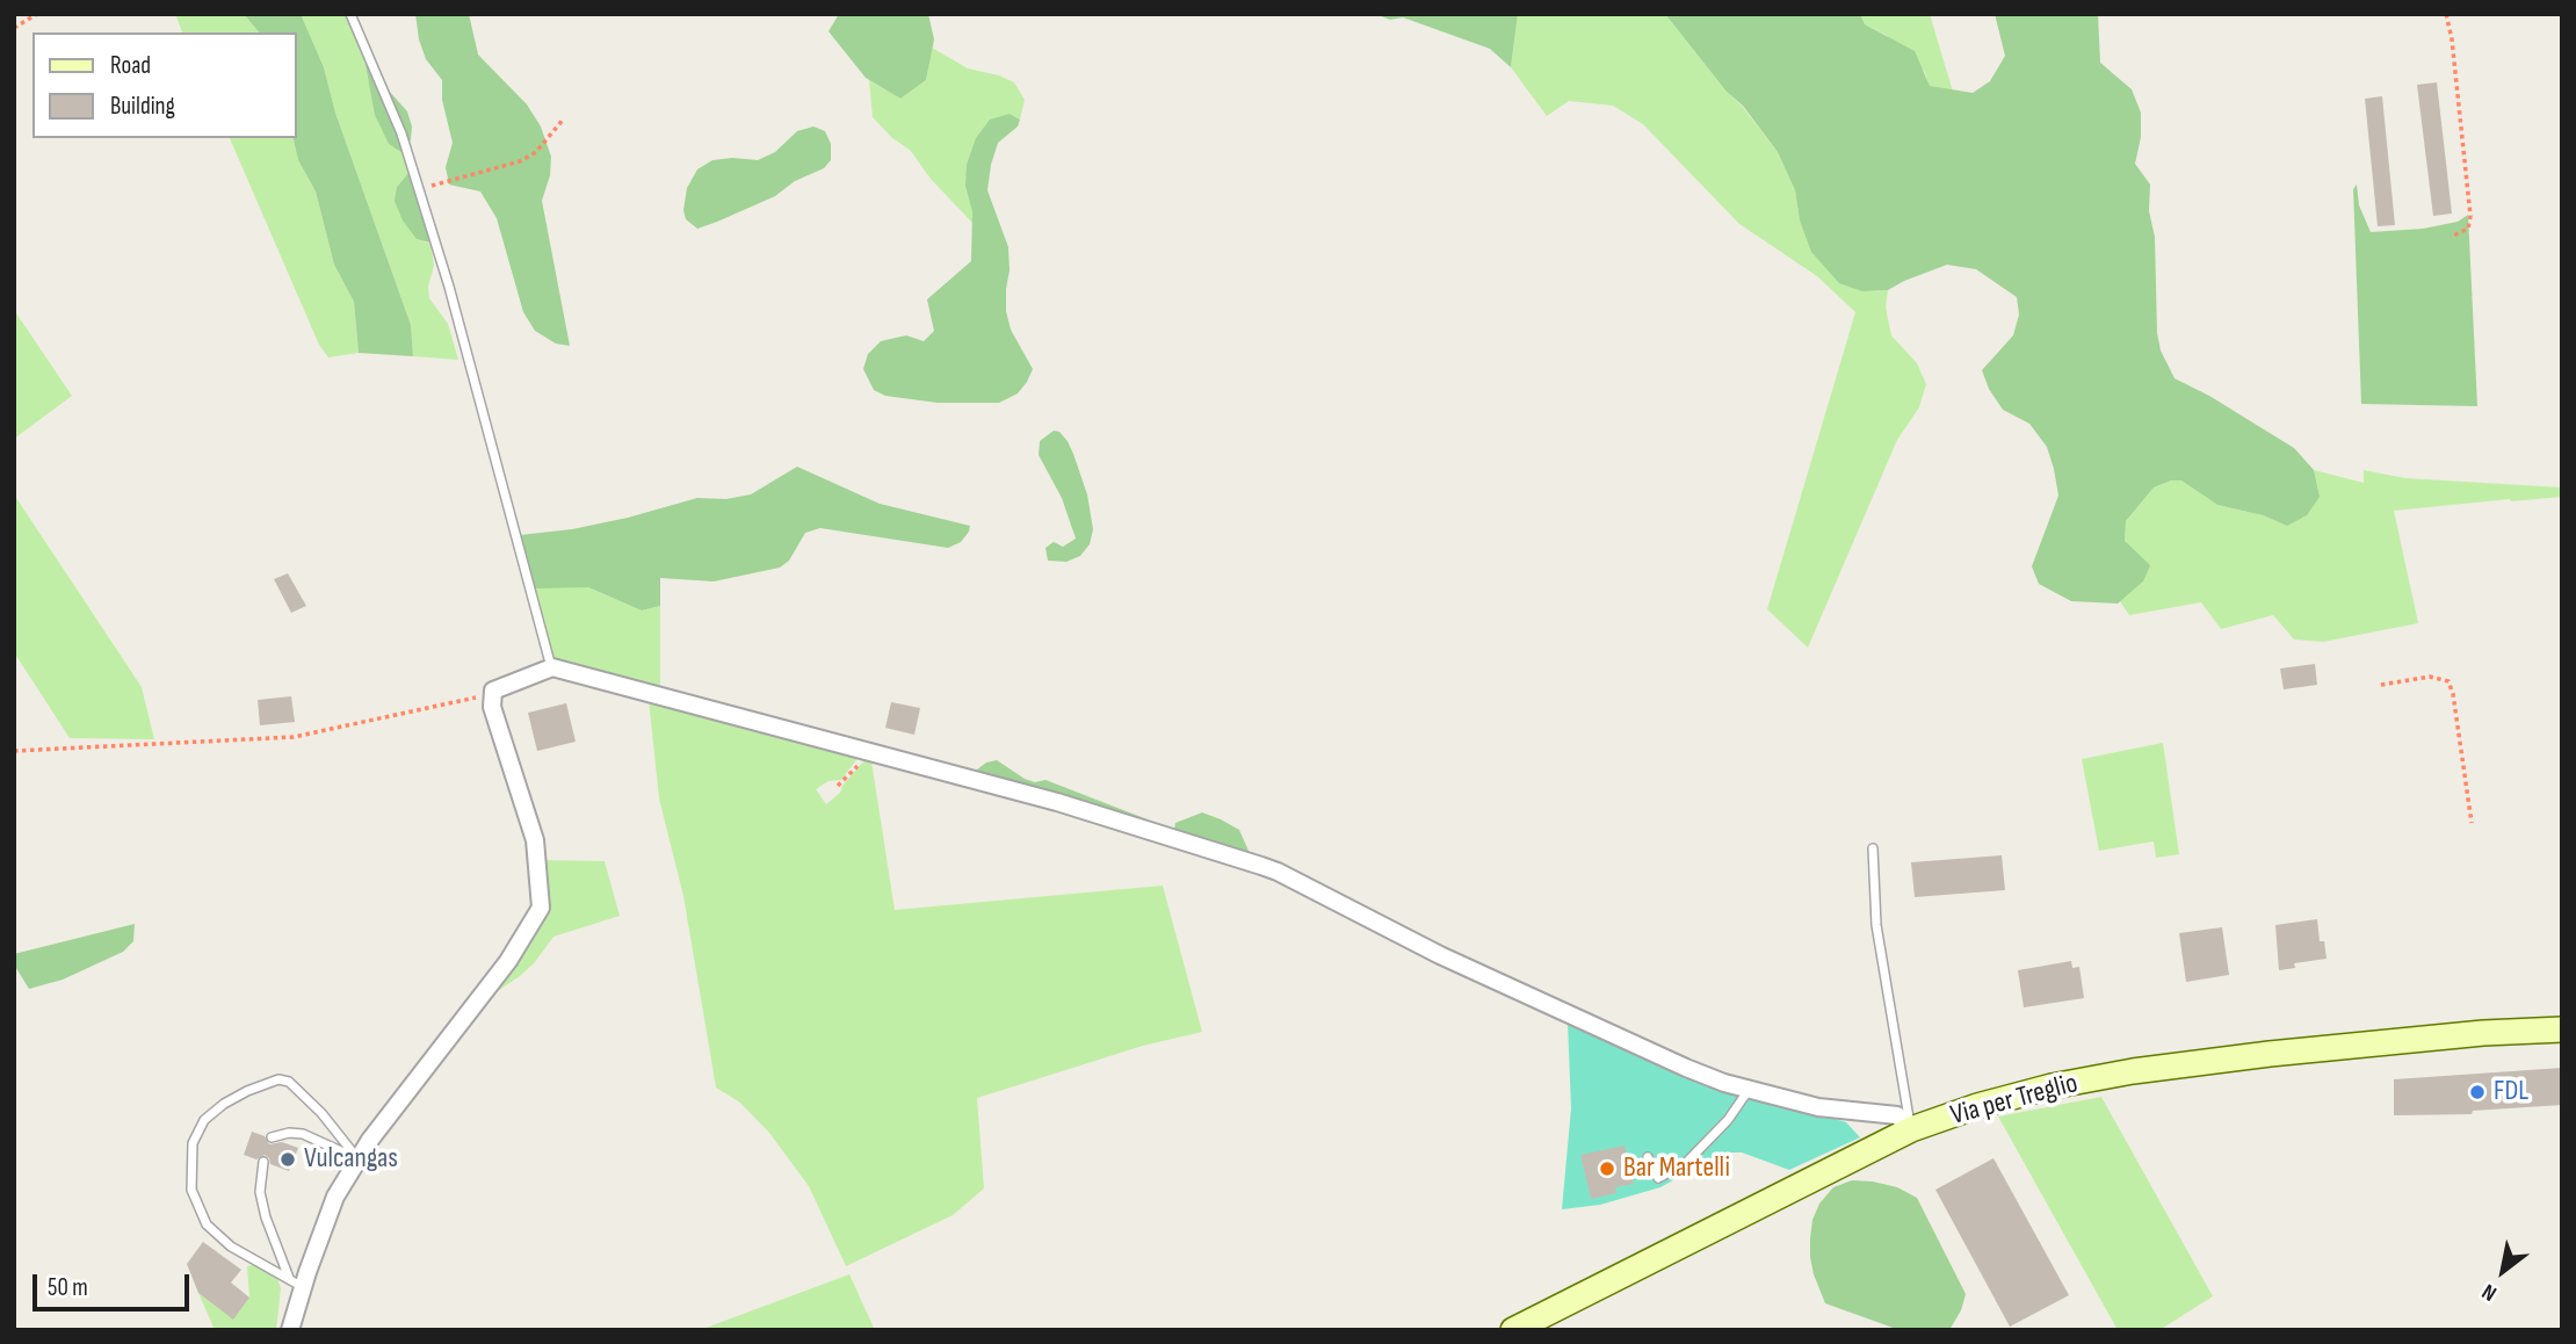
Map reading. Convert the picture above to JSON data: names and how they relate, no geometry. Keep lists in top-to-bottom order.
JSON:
{
  "streets": {
    "main road": ["Via per Treglio"]
  },
  "places": ["FDL", "Vulcangas", "Bar Martelli"],
  "legend": ["Road", "Building"],
  "scale_bar": "50 m",
  "north": "bottom left"
}
